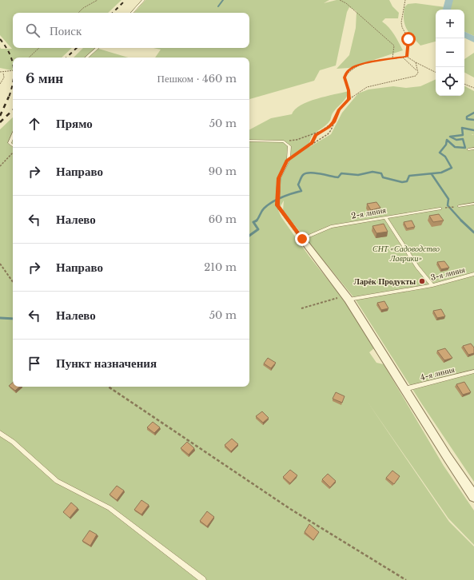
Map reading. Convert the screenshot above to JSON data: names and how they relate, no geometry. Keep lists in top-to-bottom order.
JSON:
{
  "streets": {
    "lane": ["2-я линия", "3-я линия", "4-я линия"]
  },
  "parks": ["СНТ «Садоводство Лаврики»"],
  "places": ["Ларёк Продукты"],
  "page": {
    "map_buttons": ["+", "−"],
    "search": "Поиск",
    "heading": ["6 мин", "Пешком · 460 m"],
    "list": [
      ["Прямо", "50 m"],
      ["Направо", "90 m"],
      ["Налево", "60 m"],
      ["Направо", "210 m"],
      ["Налево", "50 m"],
      "Пункт назначения"
    ]
  }
}
